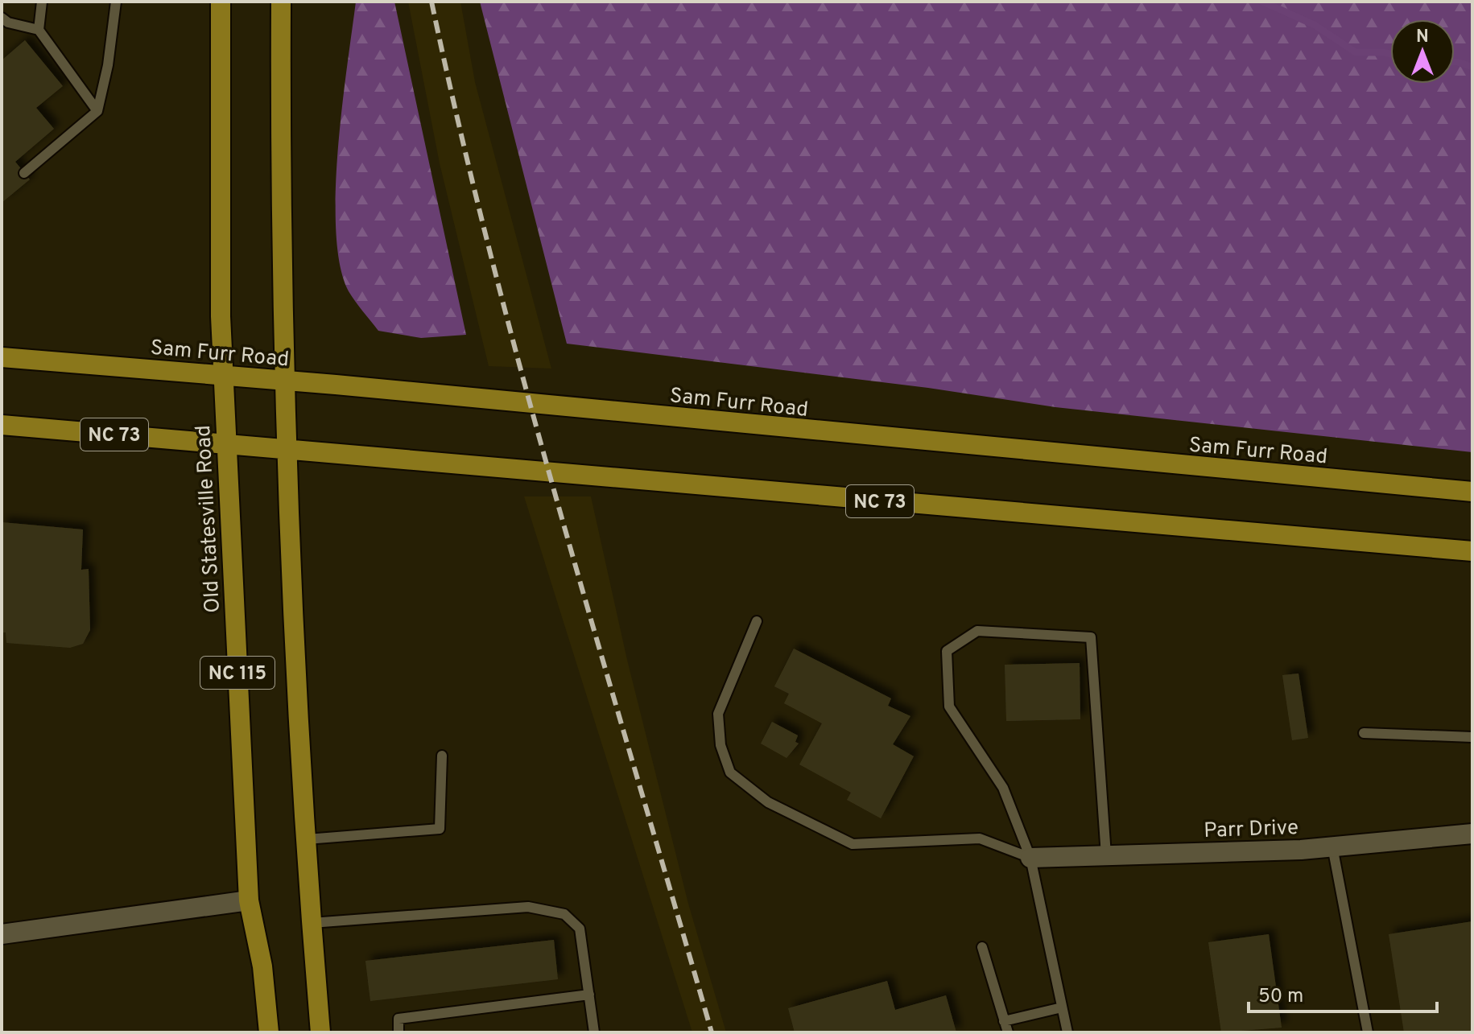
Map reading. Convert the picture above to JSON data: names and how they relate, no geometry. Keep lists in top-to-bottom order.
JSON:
{
  "streets": {
    "main road": [
      "Sam Furr Road",
      "NC 73",
      "Old Statesville Road",
      "NC 115"
    ],
    "street": ["Parr Drive"]
  },
  "crossings": [
    ["Sam Furr Road", "Old Statesville Road"],
    ["Sam Furr Road", "NC 115"],
    ["NC 73", "Old Statesville Road"],
    ["NC 73", "NC 115"]
  ],
  "scale_bar": "50 m",
  "north": "top"
}
